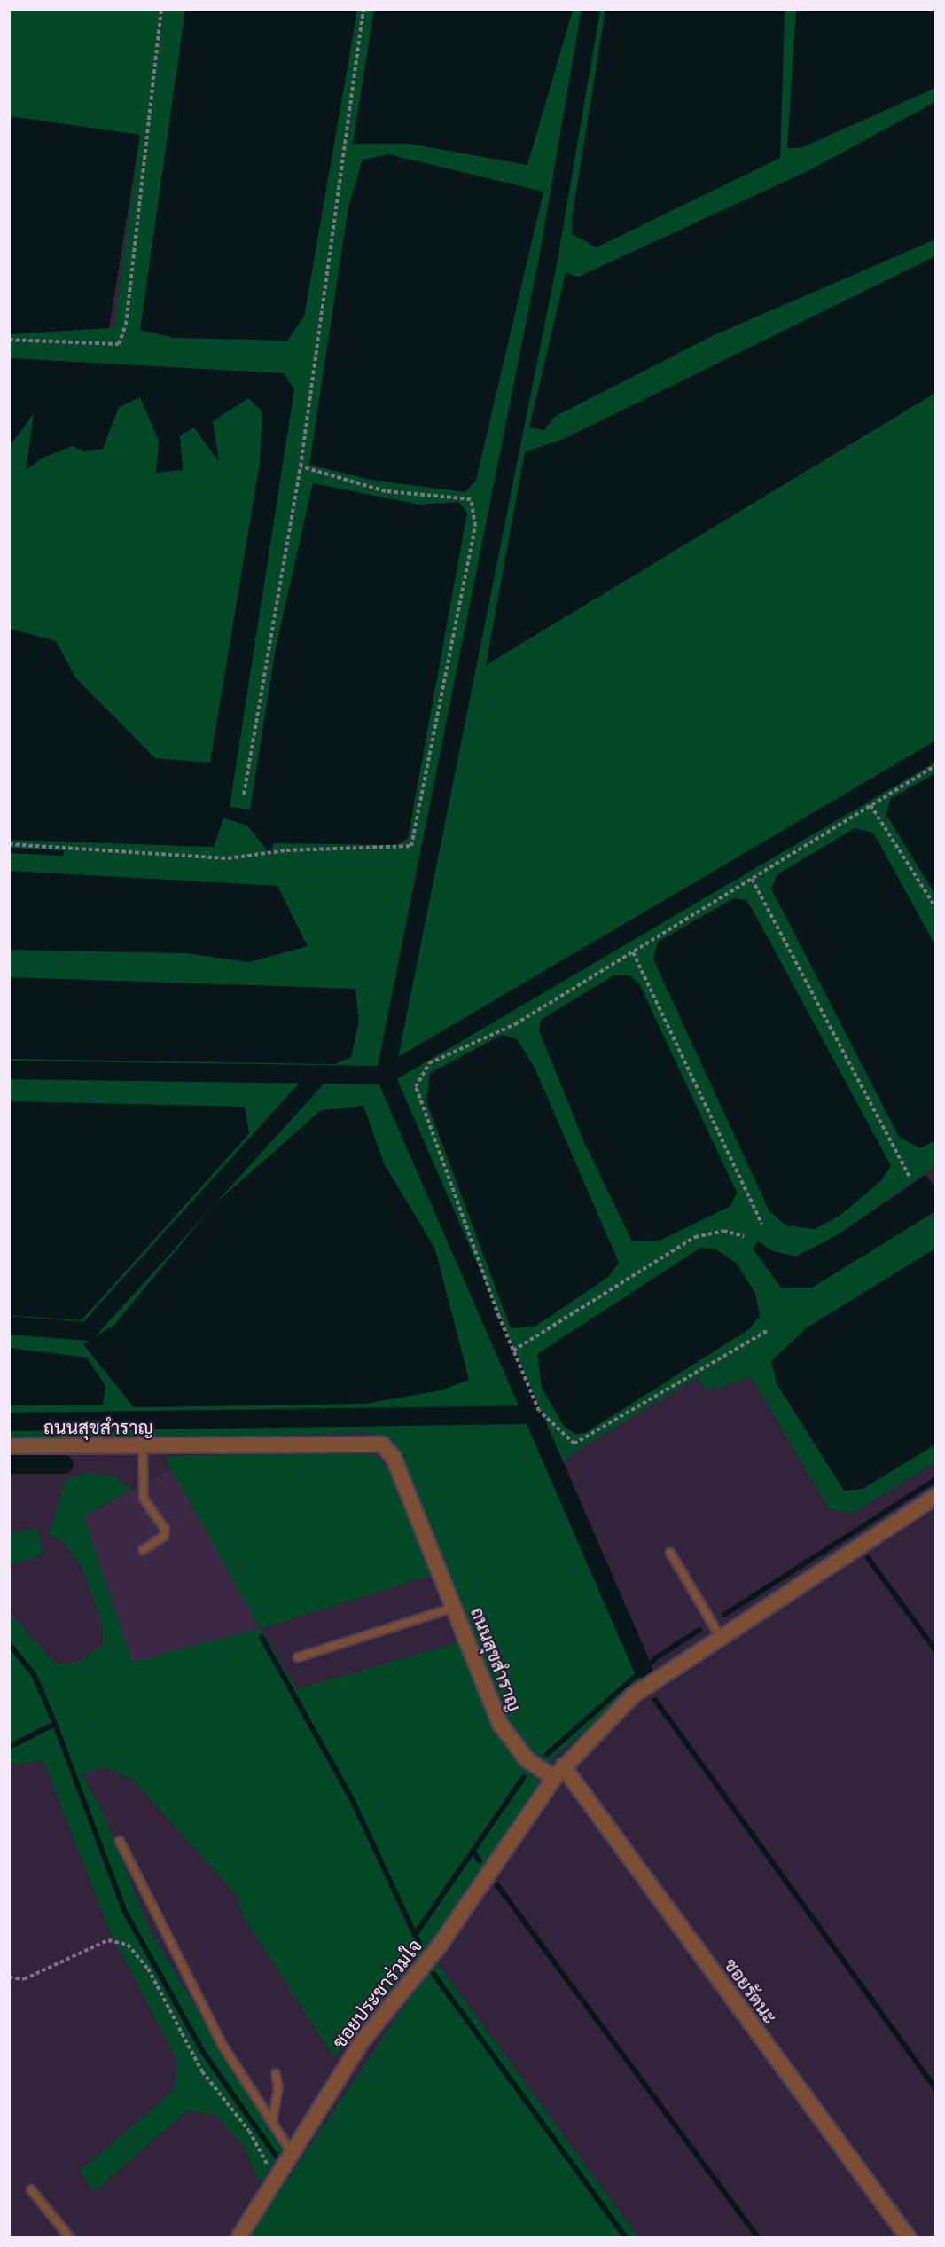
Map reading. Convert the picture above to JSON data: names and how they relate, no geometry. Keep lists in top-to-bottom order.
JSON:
{
  "streets": {
    "street": ["ถนนสุขสำราญ", "ซอยรัตนะ", "ซอยประชาร่วมใจ"]
  },
  "crossings": [
    ["ถนนสุขสำราญ", "ซอยรัตนะ"],
    ["ถนนสุขสำราญ", "ซอยประชาร่วมใจ"],
    ["ซอยรัตนะ", "ซอยประชาร่วมใจ"]
  ]
}
